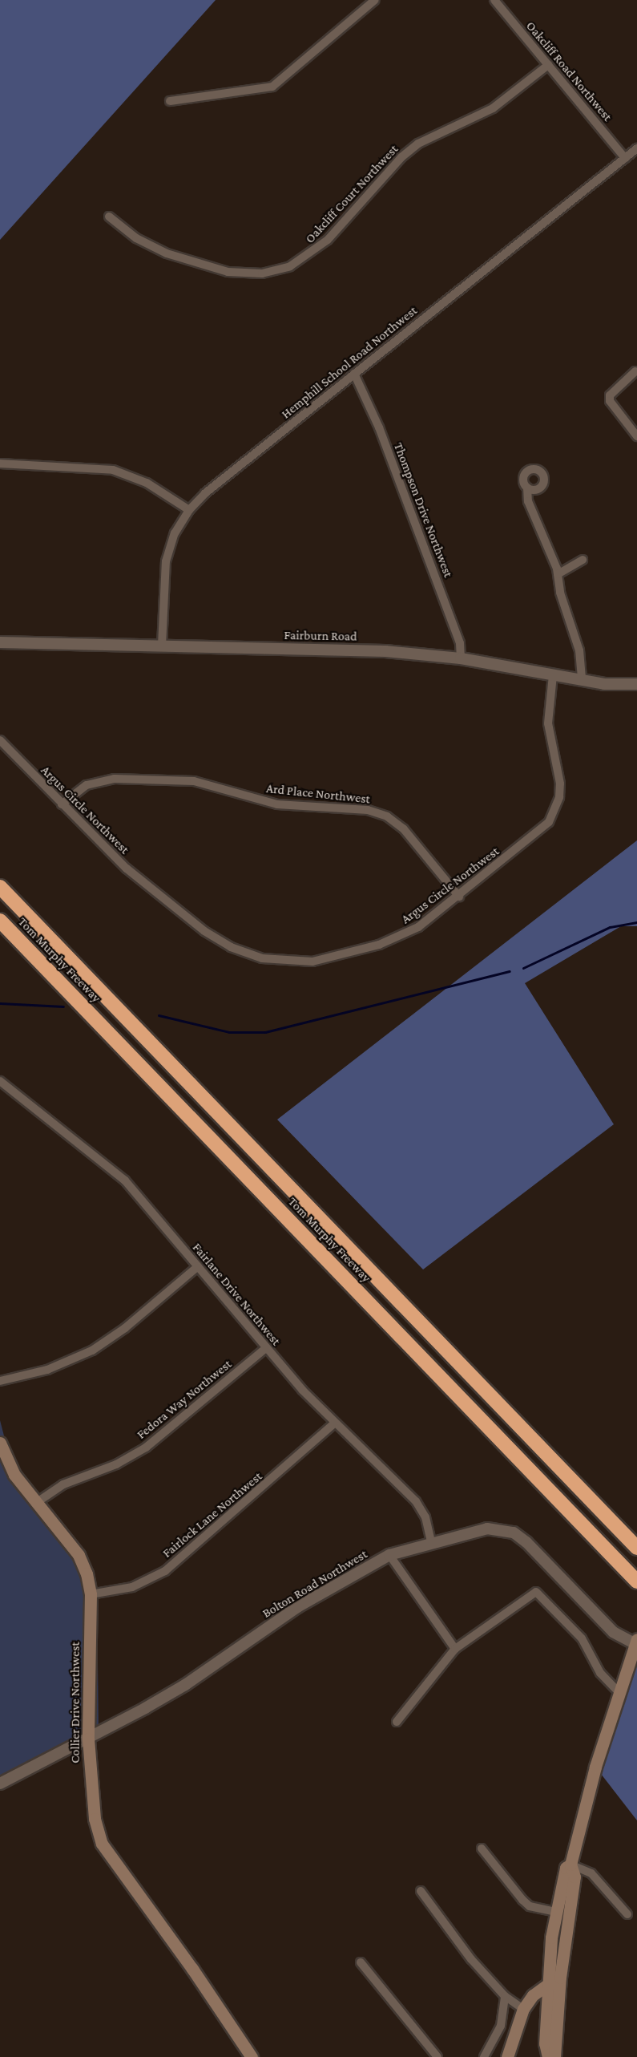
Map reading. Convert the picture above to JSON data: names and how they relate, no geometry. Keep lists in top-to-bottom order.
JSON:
{
  "streets": {
    "highway": ["Tom Murphy Freeway"],
    "main road": ["Collier Drive Northwest"],
    "street": [
      "Oakcliff Road Northwest",
      "Oakcliff Court Northwest",
      "Hemphill School Road Northwest",
      "Thompson Drive Northwest",
      "Fairburn Road",
      "Ard Place Northwest",
      "Argus Circle Northwest",
      "Fairlane Drive Northwest",
      "Fedora Way Northwest",
      "Fairlock Lane Northwest",
      "Bolton Road Northwest"
    ]
  },
  "crossings": [
    ["Oakcliff Road Northwest", "Oakcliff Court Northwest"],
    ["Oakcliff Road Northwest", "Hemphill School Road Northwest"],
    ["Hemphill School Road Northwest", "Thompson Drive Northwest"],
    ["Hemphill School Road Northwest", "Fairburn Road"],
    ["Thompson Drive Northwest", "Fairburn Road"],
    ["Fairburn Road", "Argus Circle Northwest"],
    ["Ard Place Northwest", "Argus Circle Northwest"],
    ["Fairlane Drive Northwest", "Fedora Way Northwest"],
    ["Fairlane Drive Northwest", "Fairlock Lane Northwest"],
    ["Fairlane Drive Northwest", "Bolton Road Northwest"],
    ["Fedora Way Northwest", "Collier Drive Northwest"],
    ["Fairlock Lane Northwest", "Collier Drive Northwest"],
    ["Bolton Road Northwest", "Collier Drive Northwest"]
  ]
}
